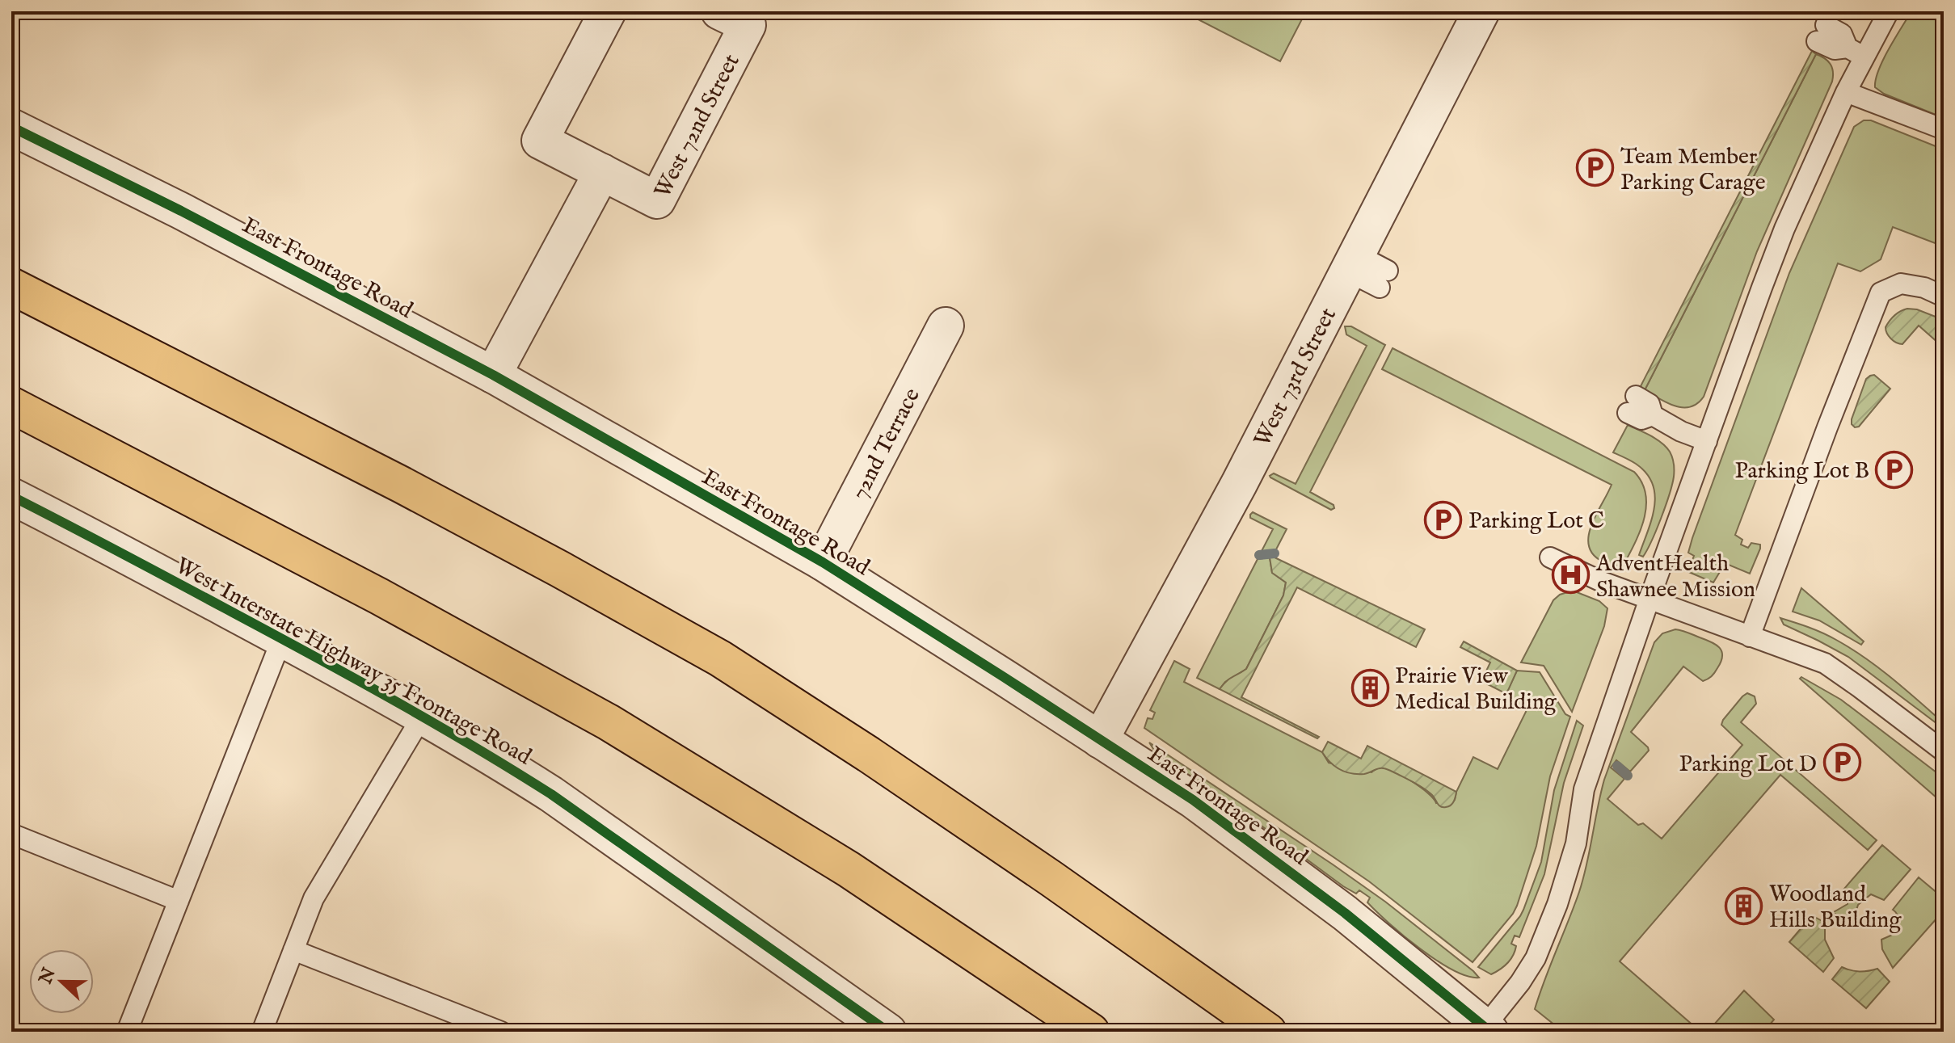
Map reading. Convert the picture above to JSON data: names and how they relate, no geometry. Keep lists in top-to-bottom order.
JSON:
{
  "streets": {
    "street": [
      "West 72nd Street",
      "East Frontage Road",
      "West 73rd Street",
      "72nd Terrace",
      "West Interstate Highway 35 Frontage Road"
    ]
  },
  "crossings": [
    ["East Frontage Road", "West 73rd Street"],
    ["East Frontage Road", "72nd Terrace"]
  ],
  "places": {
    "parking": [
      "Team Member Parking Carage",
      "Parking Lot B",
      "Parking Lot C",
      "Parking Lot D"
    ],
    "hospital": ["AdventHealth Shawnee Mission"],
    "building": ["Prairie View Medical Building", "Woodland Hills Building"]
  },
  "north": "left"
}
